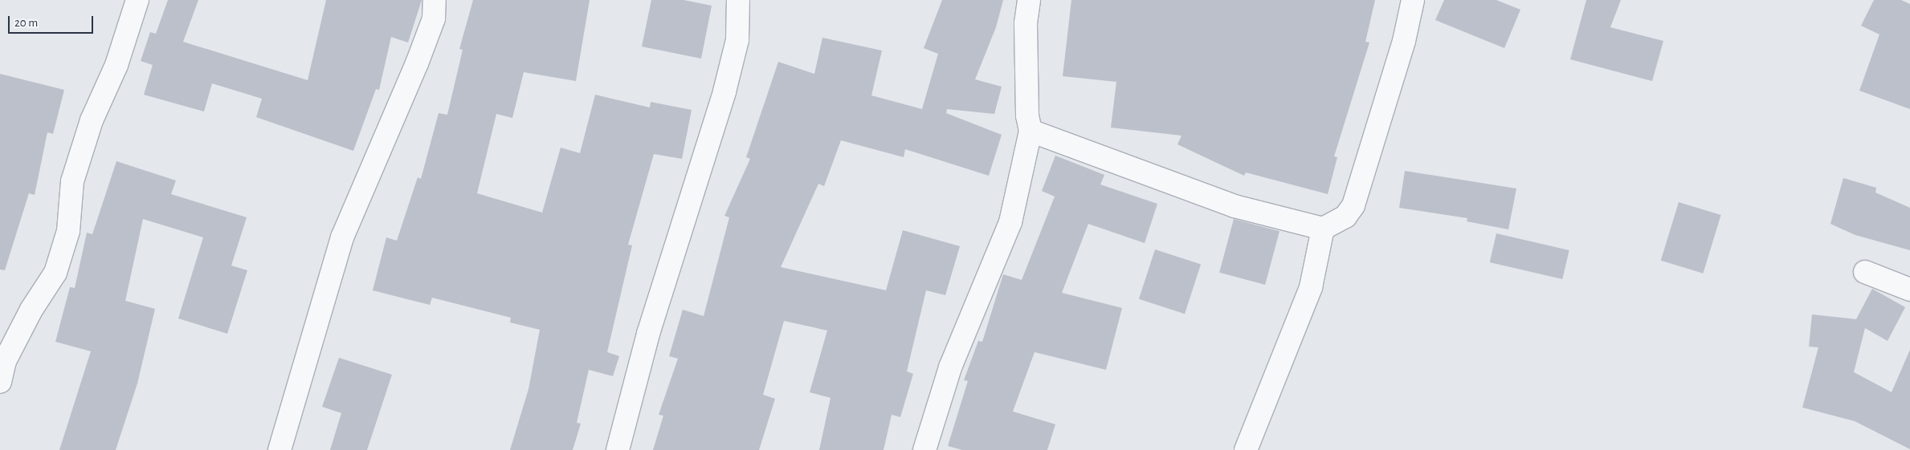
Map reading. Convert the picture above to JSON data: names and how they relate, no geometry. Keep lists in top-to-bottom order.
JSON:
{
  "scale_bar": "20 m"
}
